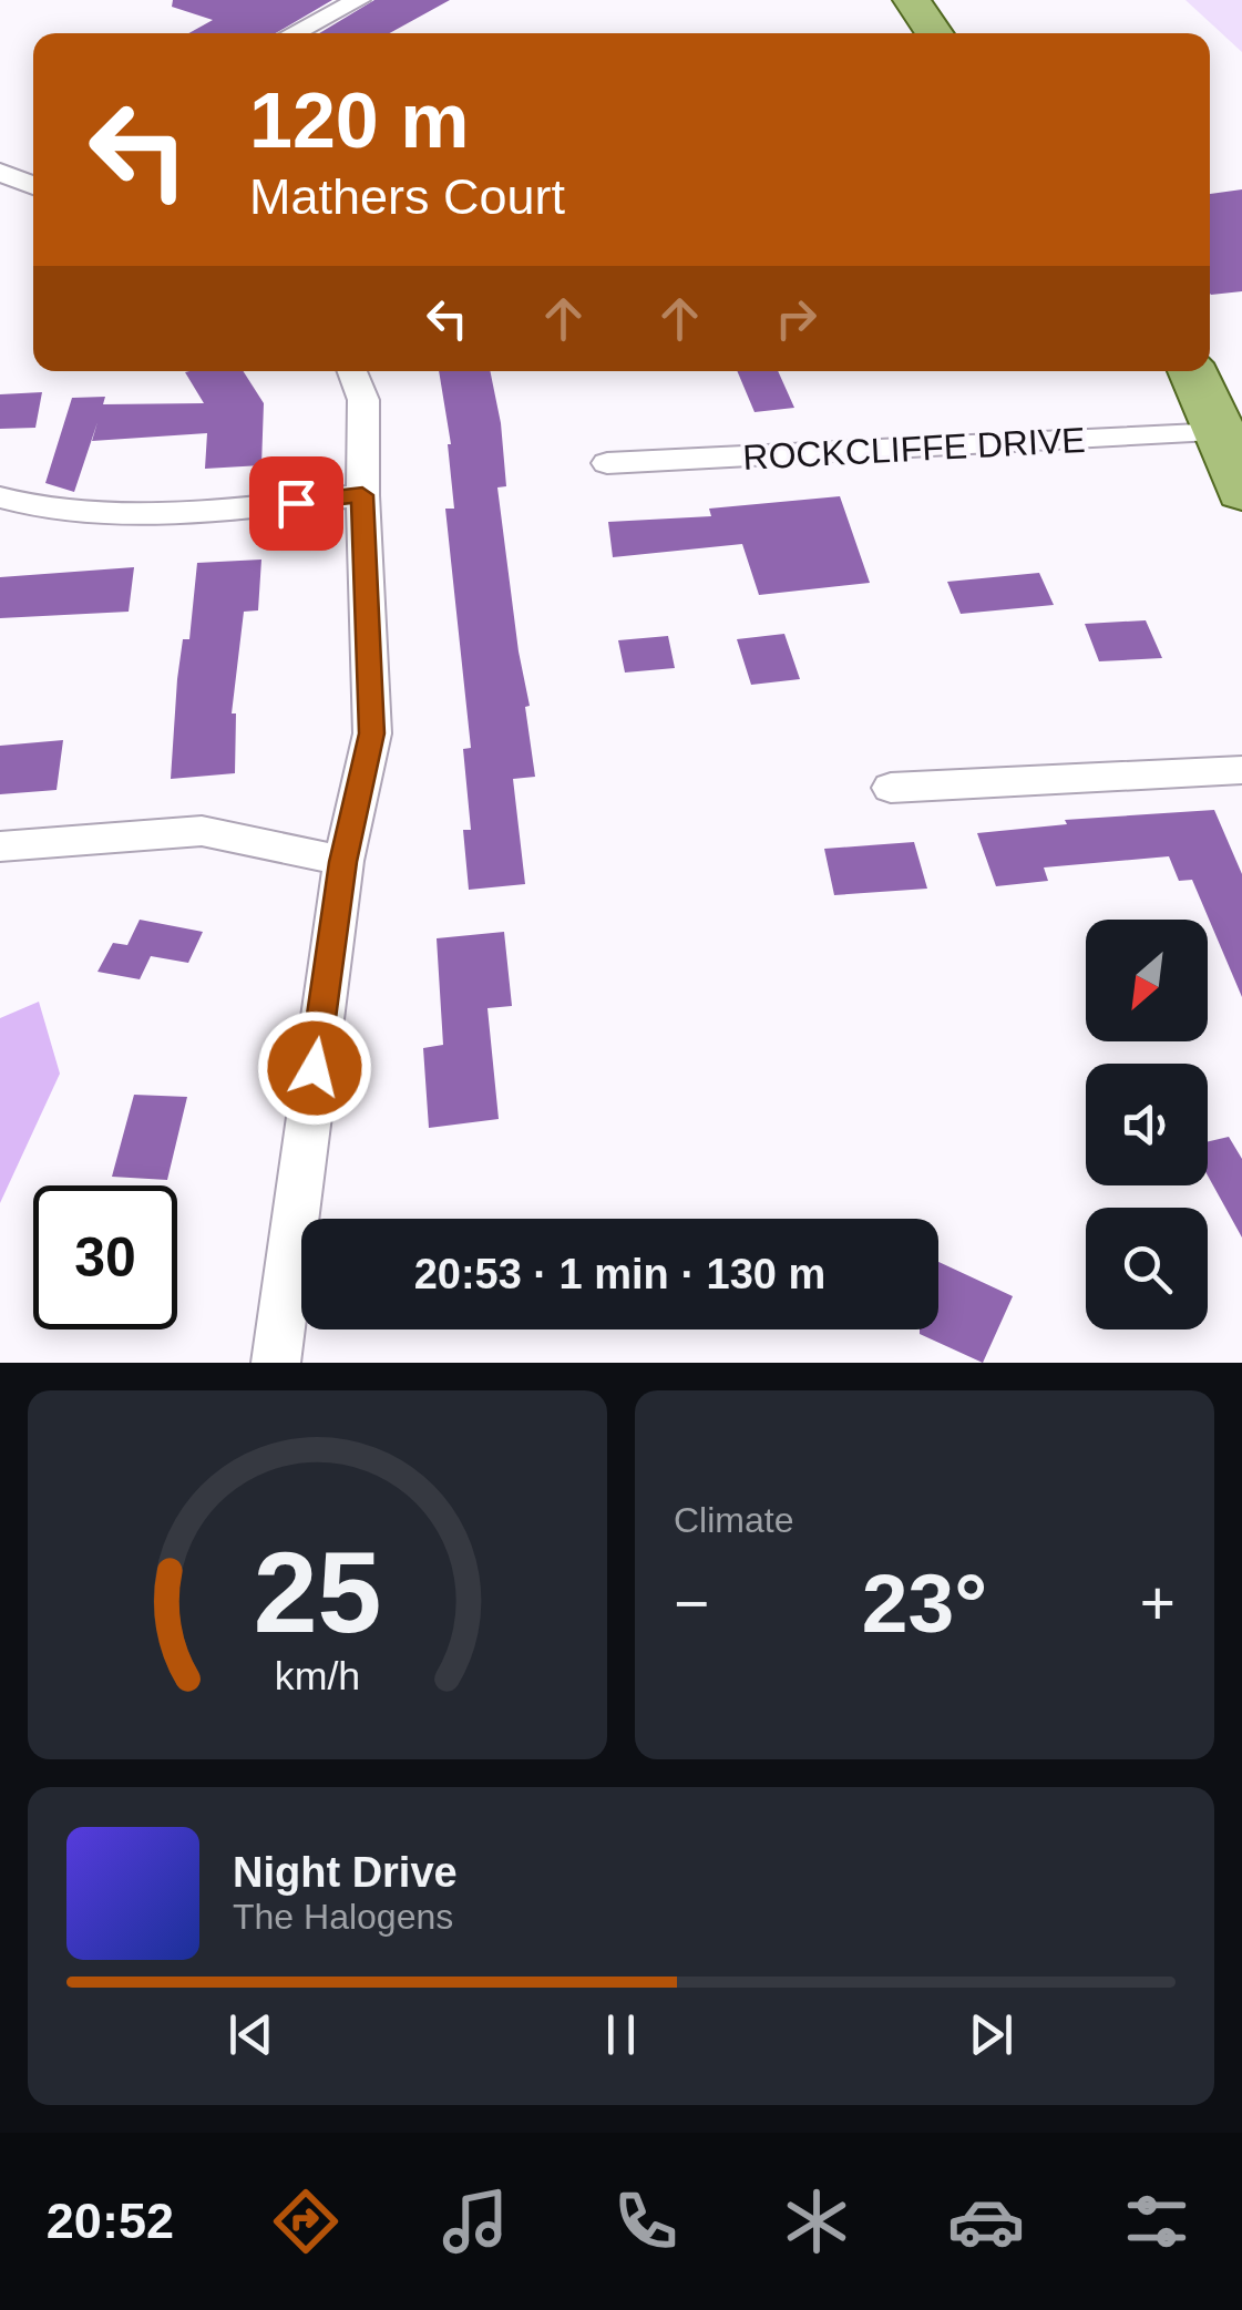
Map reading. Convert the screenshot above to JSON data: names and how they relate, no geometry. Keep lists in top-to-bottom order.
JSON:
{
  "streets": {
    "street": ["ROCKCLIFFE DRIVE"]
  },
  "north": "bottom left",
  "page": {
    "turn": ["120 m", "Mathers Court"],
    "limit": "30",
    "trip": "20:53 · 1 min · 130 m",
    "tile": "Climate",
    "heat": ["−", "23°", "+"],
    "song": ["Night Drive", "The Halogens"],
    "tabs": "20:52",
    "gauge": ["25", "km/h"]
  }
}
